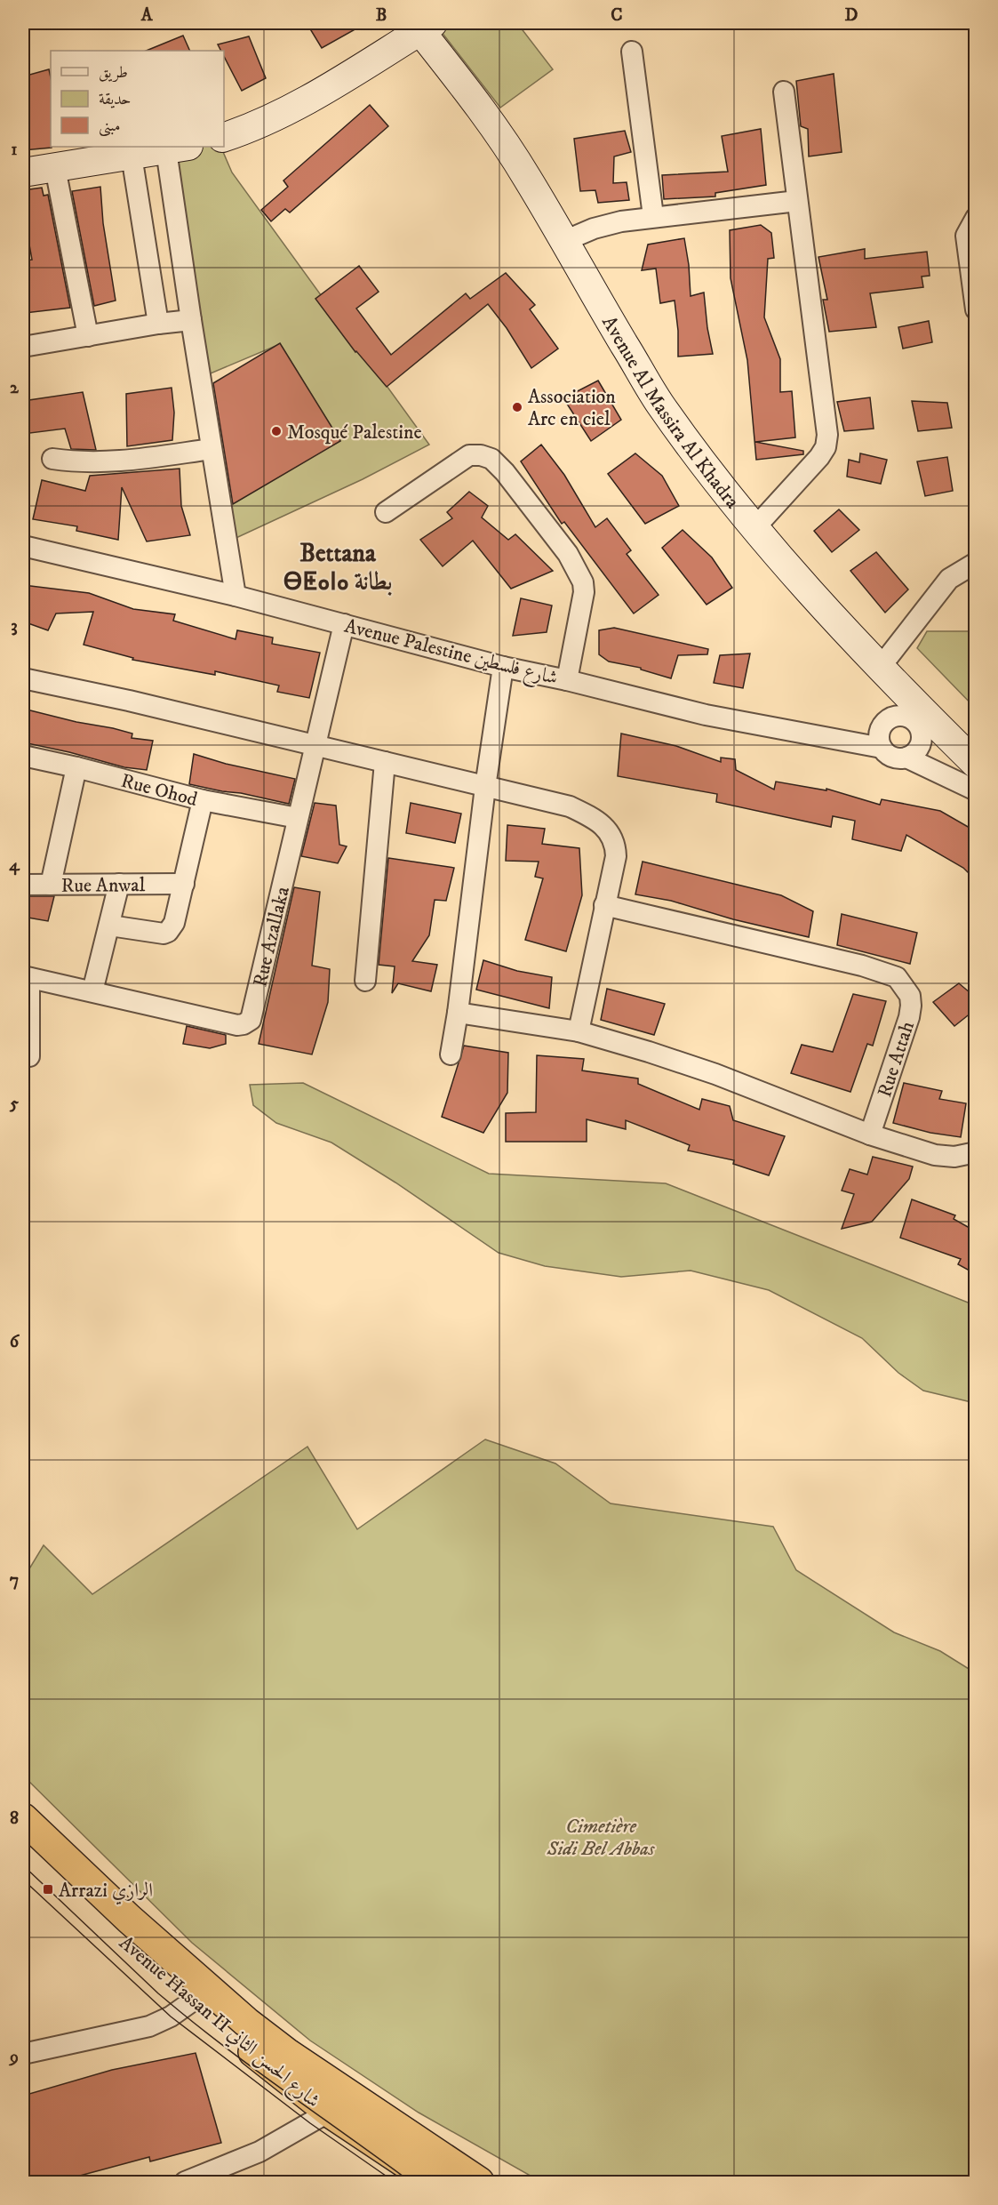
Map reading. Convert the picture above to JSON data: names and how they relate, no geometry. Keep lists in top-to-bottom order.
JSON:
{
  "streets": {
    "highway": ["Avenue Hassan II شارع الحسن الثاني"],
    "main road": ["Avenue Al Massira Al Khadra"],
    "street": [
      "Avenue Palestine شارع فلسطين",
      "Rue Ohod",
      "Rue Anwal",
      "Rue Azallaka",
      "Rue Attah"
    ]
  },
  "crossings": [
    ["Avenue Palestine شارع فلسطين", "Rue Azallaka"],
    ["Rue Ohod", "Rue Azallaka"]
  ],
  "districts": ["Bettana ⴱⵟⴰⵏⴰ بطانة"],
  "parks": ["Cimetière Sidi Bel Abbas"],
  "places": {
    "other": ["Association Arc en ciel", "Mosqué Palestine"],
    "transit": ["Arrazi الرازي"]
  },
  "legend": ["طريق", "حديقة", "مبنى"],
  "grid": {
    "columns": [
      "A",
      "B",
      "C",
      "D"
    ],
    "rows": [
      "1",
      "2",
      "3",
      "4",
      "5",
      "6",
      "7",
      "8",
      "9"
    ]
  }
}
